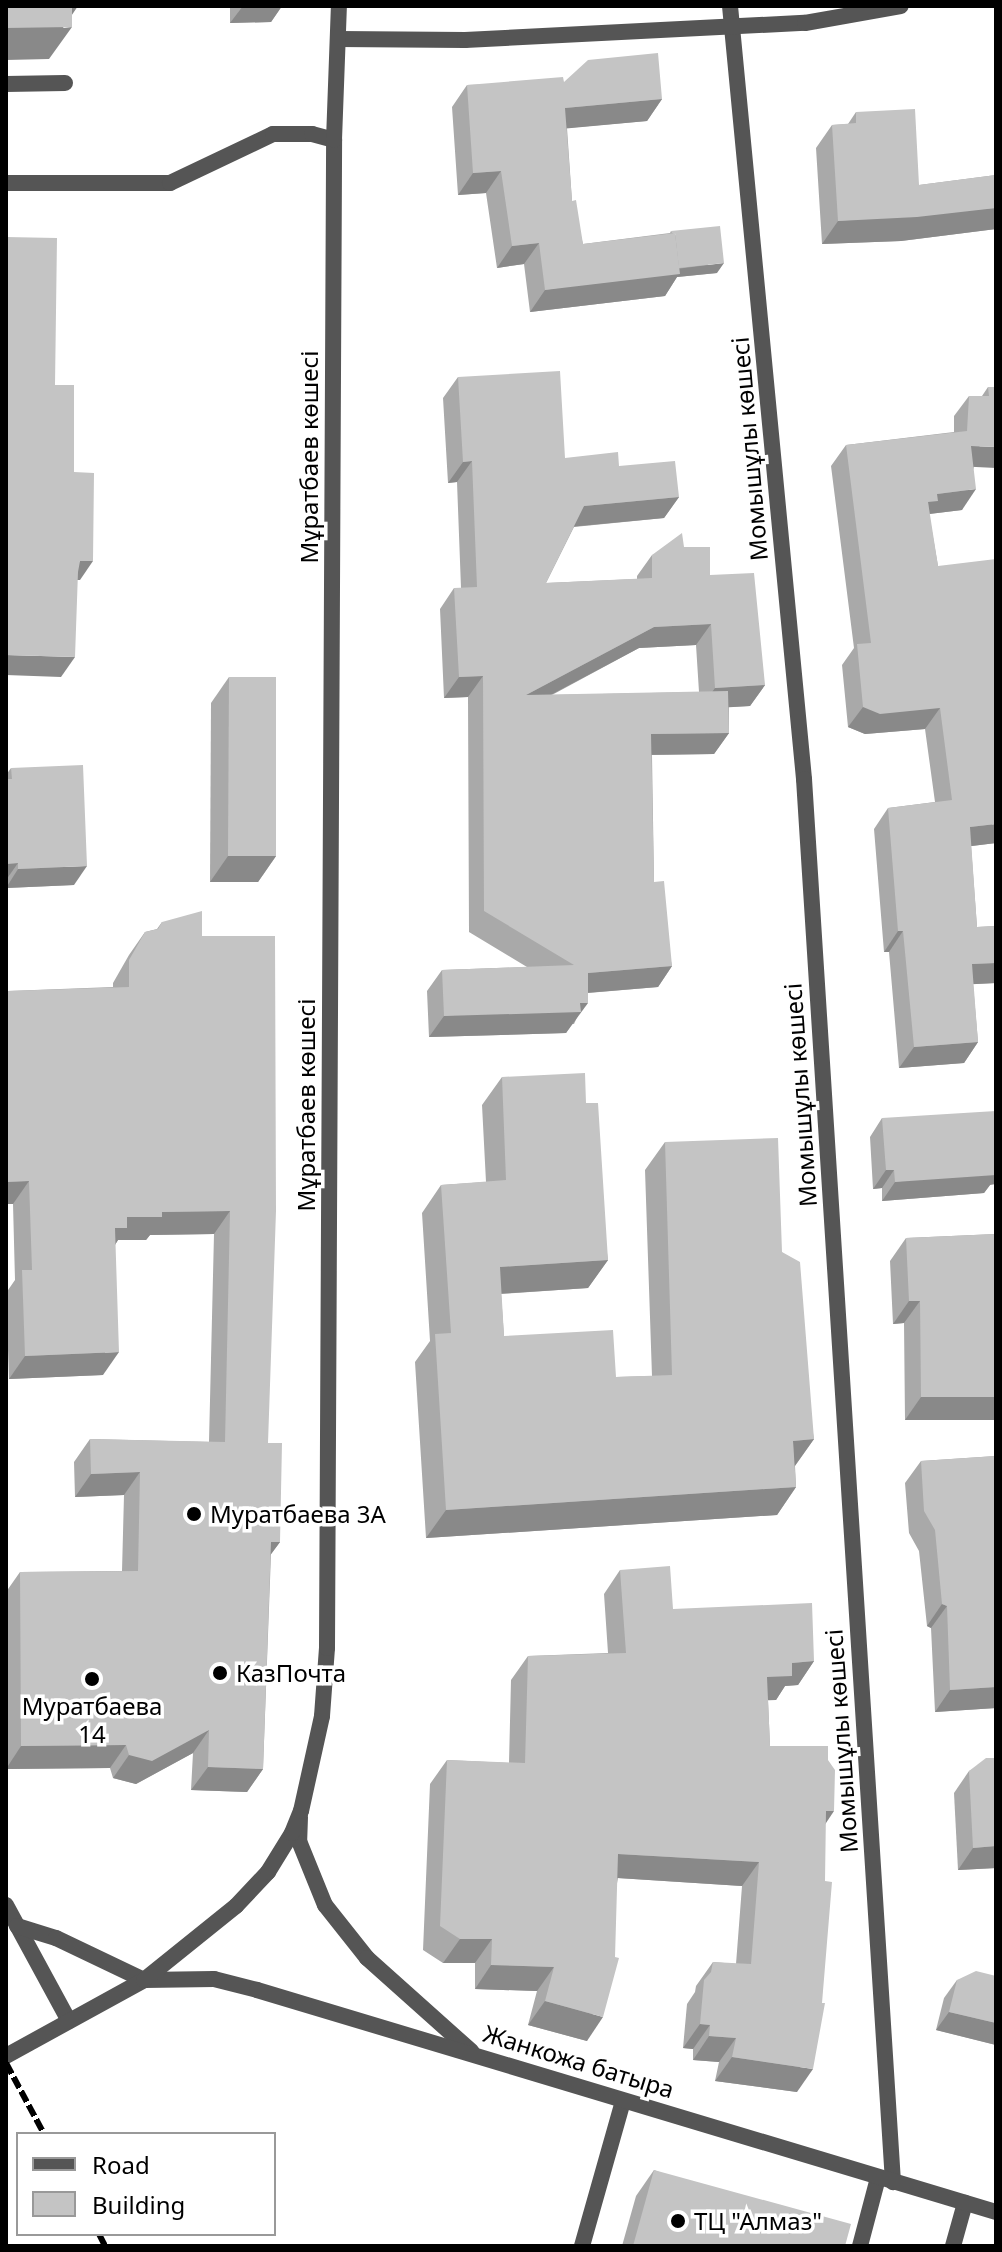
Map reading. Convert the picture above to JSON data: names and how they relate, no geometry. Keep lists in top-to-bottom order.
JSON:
{
  "streets": {
    "street": ["Момышұлы көшесі", "Мұратбаев көшесі", "Жанкожа батыра"]
  },
  "crossings": [
    ["Момышұлы көшесі", "Жанкожа батыра"],
    ["Мұратбаев көшесі", "Жанкожа батыра"]
  ],
  "places": [
    "Муратбаева 3А",
    "КазПочта",
    "Муратбаева 14",
    "ТЦ \"Алмаз\""
  ],
  "legend": ["Road", "Building"]
}
